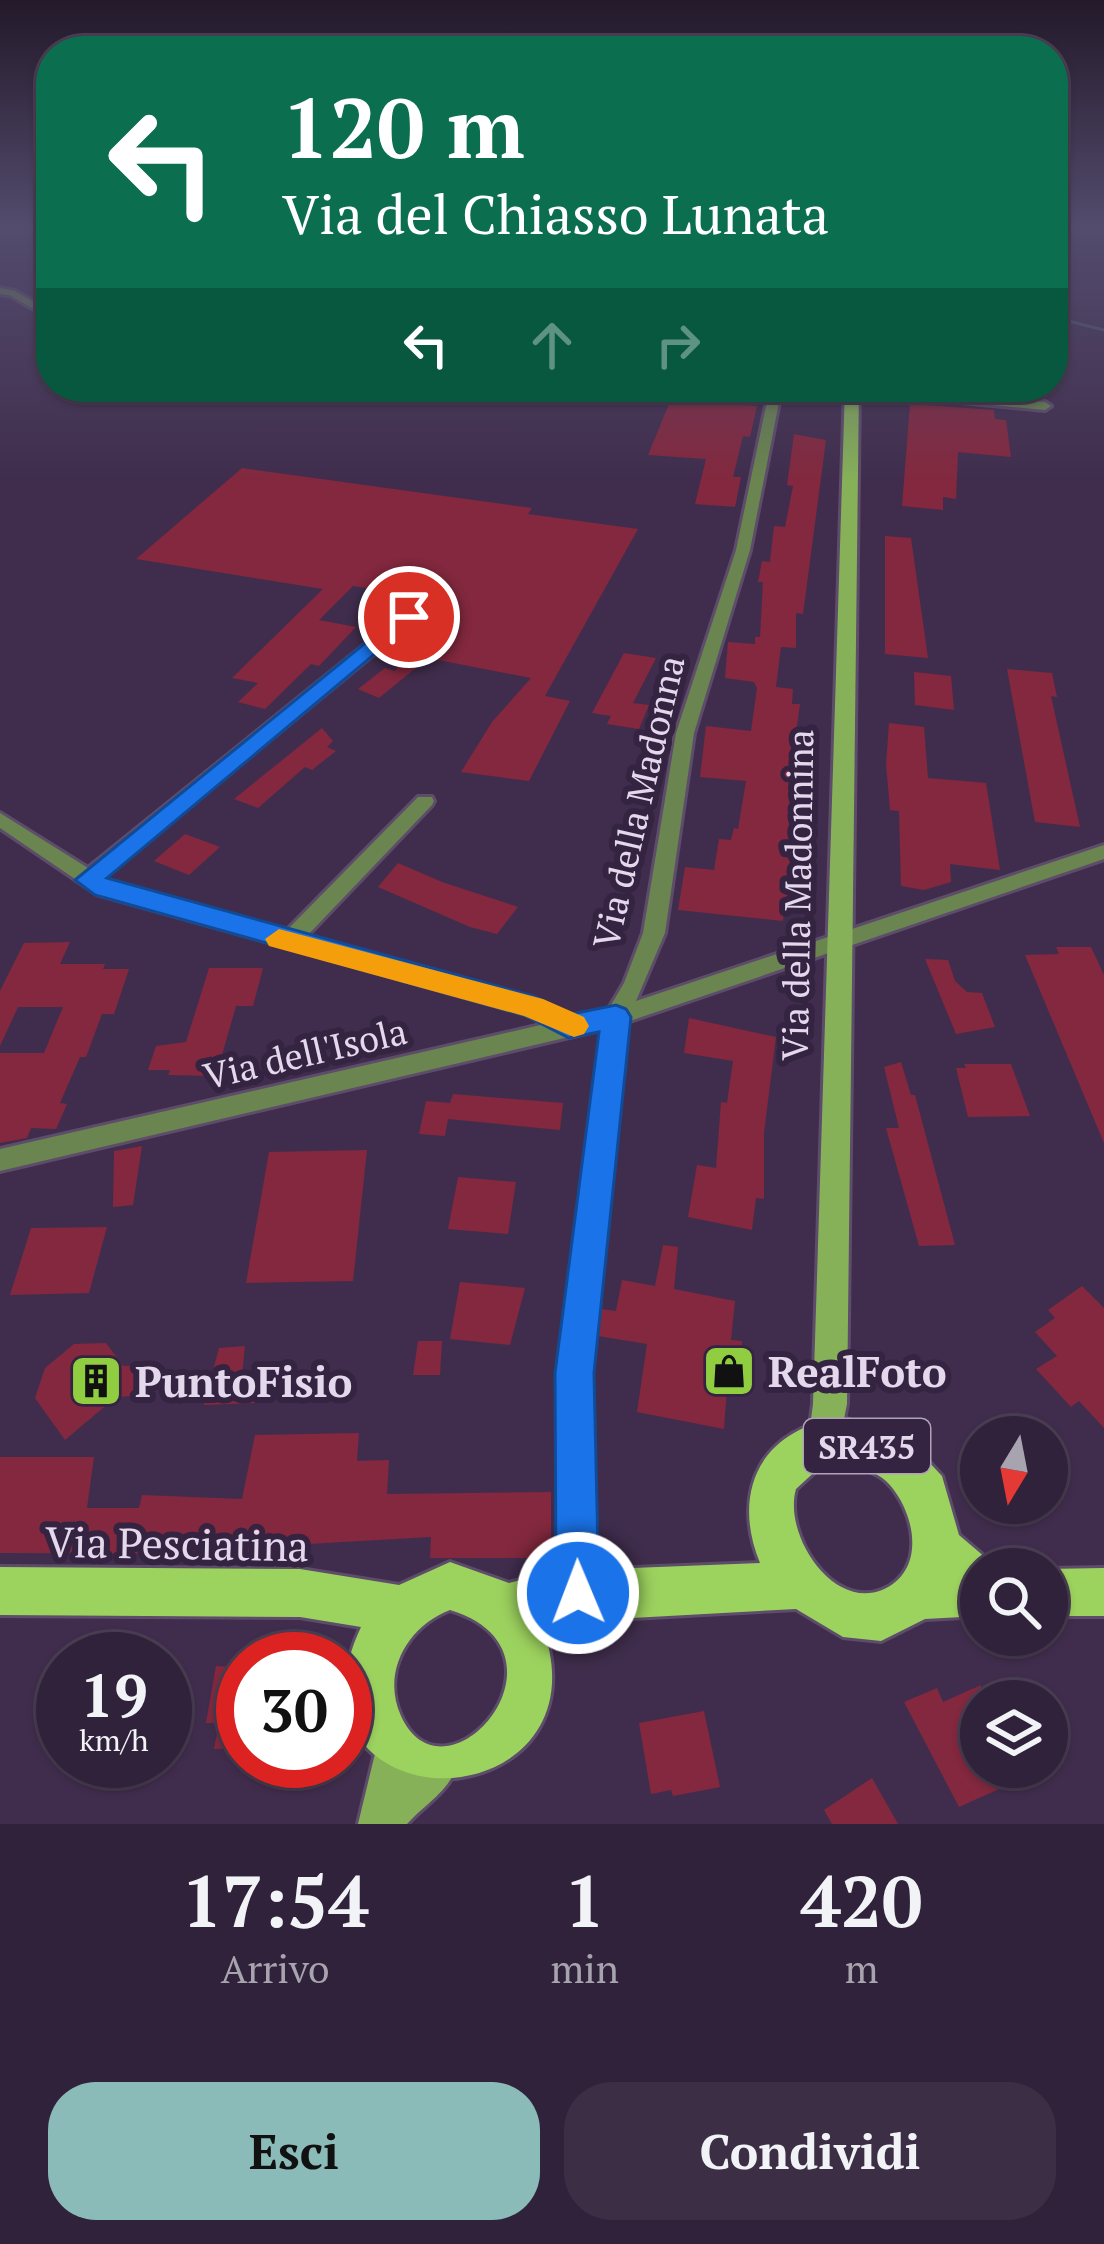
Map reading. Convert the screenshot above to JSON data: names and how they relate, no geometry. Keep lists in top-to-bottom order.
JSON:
{
  "streets": {
    "main road": ["SR435", "Via Pesciatina"],
    "street": ["Via della Madonna", "Via della Madonnina", "Via dell'Isola"]
  },
  "crossings": [
    ["Via della Madonna", "Via dell'Isola"],
    ["Via della Madonnina", "Via dell'Isola"],
    ["Via della Madonnina", "SR435"]
  ],
  "places": {
    "shop": ["RealFoto"],
    "building": ["PuntoFisio"]
  },
  "north": "bottom",
  "page": {
    "turn": ["120 m", "Via del Chiasso Lunata"],
    "speed": "19 km/h",
    "limit": "30",
    "eta": [
      "17:54",
      "Arrivo",
      "1",
      "min",
      "420",
      "m"
    ],
    "buttons": ["Esci", "Condividi"]
  }
}
